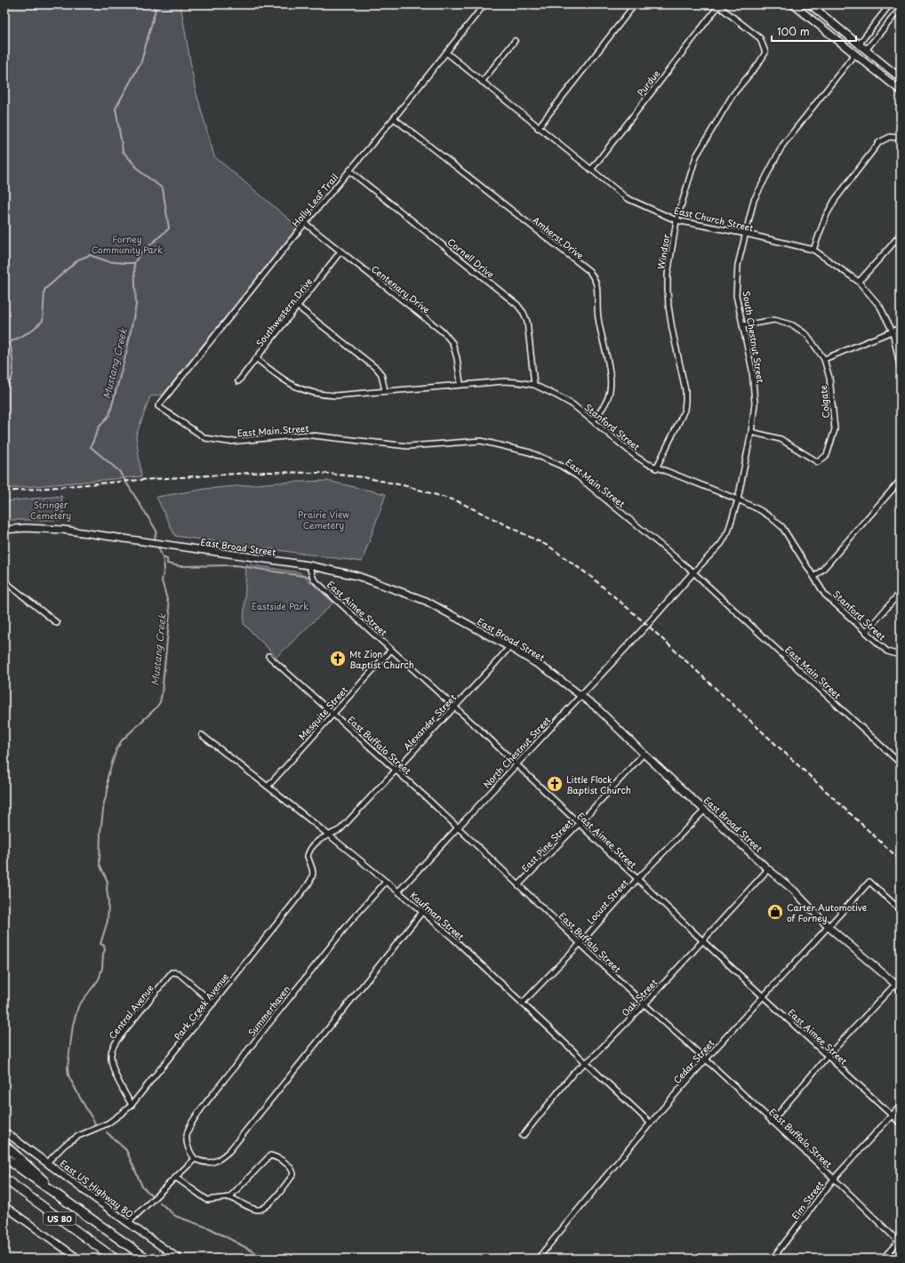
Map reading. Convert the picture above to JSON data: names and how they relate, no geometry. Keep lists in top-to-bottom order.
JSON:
{
  "streets": {
    "highway": ["US 80"],
    "main road": ["East Broad Street", "East US Highway 80"],
    "street": [
      "Purdue",
      "Holly Leaf Trail",
      "East Church Street",
      "Amherst Drive",
      "Windsor",
      "Cornell Drive",
      "Centenary Drive",
      "Southwestern Drive",
      "South Chestnut Street",
      "Colgate",
      "Stanford Street",
      "East Main Street",
      "East Aimee Street",
      "Mesquite Street",
      "Alexander Street",
      "East Buffalo Street",
      "North Chestnut Street",
      "East Pine Street",
      "Locust Street",
      "Kaufman Street",
      "Oak Street",
      "Park Creek Avenue",
      "Summerhaven",
      "Central Avenue",
      "Cedar Street",
      "Elm Street"
    ]
  },
  "crossings": [
    ["Purdue", "East Church Street"],
    ["Purdue", "Windsor"],
    ["Holly Leaf Trail", "East Church Street"],
    ["Holly Leaf Trail", "Amherst Drive"],
    ["Holly Leaf Trail", "Cornell Drive"],
    ["Holly Leaf Trail", "Centenary Drive"],
    ["Holly Leaf Trail", "East Main Street"],
    ["East Church Street", "Windsor"],
    ["East Church Street", "South Chestnut Street"],
    ["Amherst Drive", "Stanford Street"],
    ["Windsor", "Stanford Street"],
    ["Cornell Drive", "Stanford Street"],
    ["Centenary Drive", "Southwestern Drive"],
    ["Centenary Drive", "Stanford Street"],
    ["Southwestern Drive", "Stanford Street"],
    ["South Chestnut Street", "Colgate"],
    ["South Chestnut Street", "Stanford Street"],
    ["South Chestnut Street", "East Main Street"],
    ["South Chestnut Street", "North Chestnut Street"],
    ["East Broad Street", "East Aimee Street"],
    ["East Broad Street", "Alexander Street"],
    ["East Broad Street", "North Chestnut Street"],
    ["East Broad Street", "East Pine Street"],
    ["East Broad Street", "Locust Street"],
    ["East Broad Street", "Oak Street"],
    ["East Broad Street", "Cedar Street"],
    ["East Aimee Street", "Mesquite Street"],
    ["East Aimee Street", "Alexander Street"],
    ["East Aimee Street", "North Chestnut Street"],
    ["East Aimee Street", "East Pine Street"],
    ["East Aimee Street", "Locust Street"],
    ["East Aimee Street", "Oak Street"],
    ["East Aimee Street", "Cedar Street"],
    ["East Aimee Street", "Elm Street"],
    ["Mesquite Street", "East Buffalo Street"],
    ["Mesquite Street", "Kaufman Street"],
    ["Alexander Street", "East Buffalo Street"],
    ["Alexander Street", "Kaufman Street"],
    ["Alexander Street", "Park Creek Avenue"],
    ["East Buffalo Street", "North Chestnut Street"],
    ["East Buffalo Street", "East Pine Street"],
    ["East Buffalo Street", "Locust Street"],
    ["East Buffalo Street", "Oak Street"],
    ["East Buffalo Street", "Cedar Street"],
    ["East Buffalo Street", "Elm Street"],
    ["North Chestnut Street", "Kaufman Street"],
    ["Locust Street", "Kaufman Street"],
    ["Kaufman Street", "Oak Street"],
    ["Kaufman Street", "Park Creek Avenue"],
    ["Kaufman Street", "Summerhaven"],
    ["Kaufman Street", "Cedar Street"],
    ["Park Creek Avenue", "Central Avenue"],
    ["Park Creek Avenue", "East US Highway 80"]
  ],
  "water": ["Mustang Creek"],
  "parks": [
    "Forney Community Park",
    "Stringer Cemetery",
    "Prairie View Cemetery",
    "Eastside Park"
  ],
  "places": {
    "church": ["Mt Zion Baptist Church", "Little Flock Baptist Church"],
    "shop": ["Carter Automotive of Forney"]
  },
  "scale_bar": "100 m"
}
